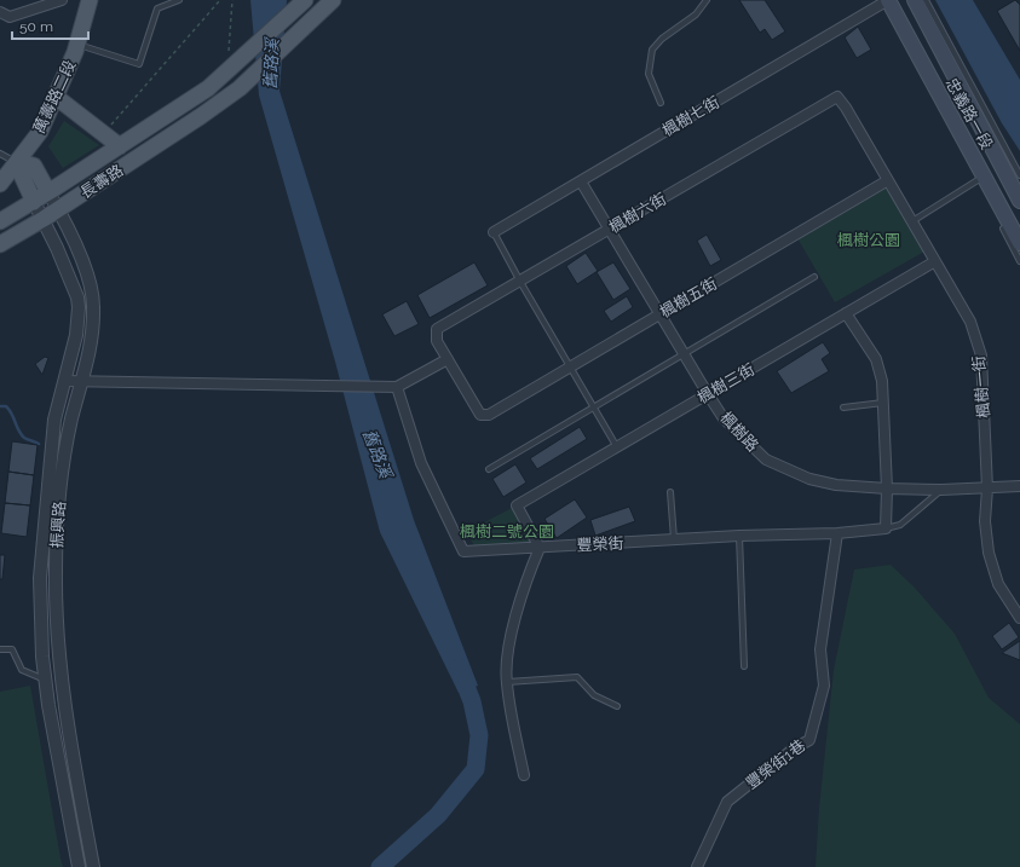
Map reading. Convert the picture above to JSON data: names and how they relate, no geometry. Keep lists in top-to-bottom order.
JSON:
{
  "streets": {
    "main road": ["萬壽路二段", "忠義路一段", "長壽路"],
    "street": [
      "楓樹七街",
      "楓樹六街",
      "楓樹五街",
      "楓樹三街",
      "楓樹一街",
      "楓樹路",
      "振興路",
      "豐榮街",
      "豐榮街1巷"
    ]
  },
  "crossings": [
    ["忠義路一段", "楓樹七街"],
    ["楓樹七街", "楓樹路"],
    ["長壽路", "振興路"],
    ["楓樹六街", "楓樹五街"],
    ["楓樹六街", "楓樹一街"],
    ["楓樹六街", "楓樹路"],
    ["楓樹五街", "楓樹一街"],
    ["楓樹五街", "楓樹路"],
    ["楓樹三街", "楓樹一街"],
    ["楓樹三街", "楓樹路"],
    ["楓樹三街", "豐榮街"],
    ["楓樹一街", "楓樹路"],
    ["豐榮街", "豐榮街1巷"]
  ],
  "water": ["舊路溪"],
  "parks": ["楓樹公園", "楓樹二號公園"],
  "scale_bar": "50 m"
}
